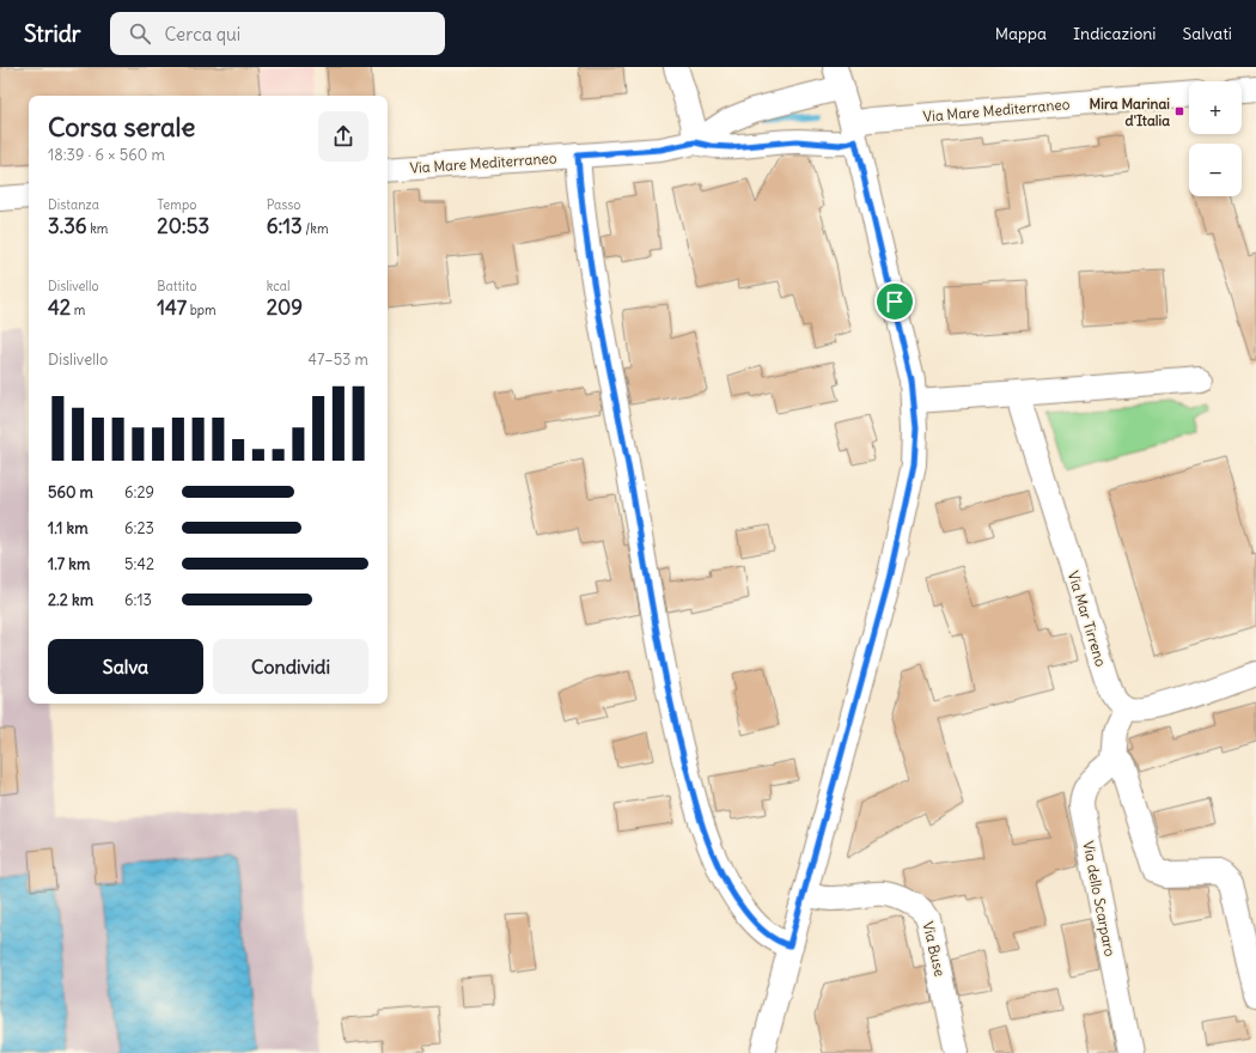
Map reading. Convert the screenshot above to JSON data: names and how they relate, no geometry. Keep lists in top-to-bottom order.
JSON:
{
  "streets": {
    "street": [
      "Via Mare Mediterraneo",
      "Via Mar Tirreno",
      "Via dello Scarparo",
      "Via Buse"
    ]
  },
  "places": {
    "transit": ["Mira Marinai d'Italia"]
  },
  "page": {
    "header": "Stridr",
    "search": "Cerca qui",
    "nav": ["Mappa", "Indicazioni", "Salvati"],
    "map_buttons": ["+", "−"],
    "heading": ["Corsa serale", "18:39 · 6 × 560 m"],
    "stats": [
      ["Distanza", "3.36 km"],
      ["Tempo", "20:53"],
      ["Passo", "6:13 /km"],
      ["Dislivello", "42 m"],
      ["Battito", "147 bpm"],
      ["kcal", "209"]
    ],
    "chart": ["Dislivello", "47–53 m"],
    "list": [
      {
        "name": "560 m",
        "note": "6:29"
      },
      {
        "name": "1.1 km",
        "note": "6:23"
      },
      {
        "name": "1.7 km",
        "note": "5:42"
      },
      {
        "name": "2.2 km",
        "note": "6:13"
      }
    ],
    "buttons": ["Salva", "Condividi"]
  }
}
